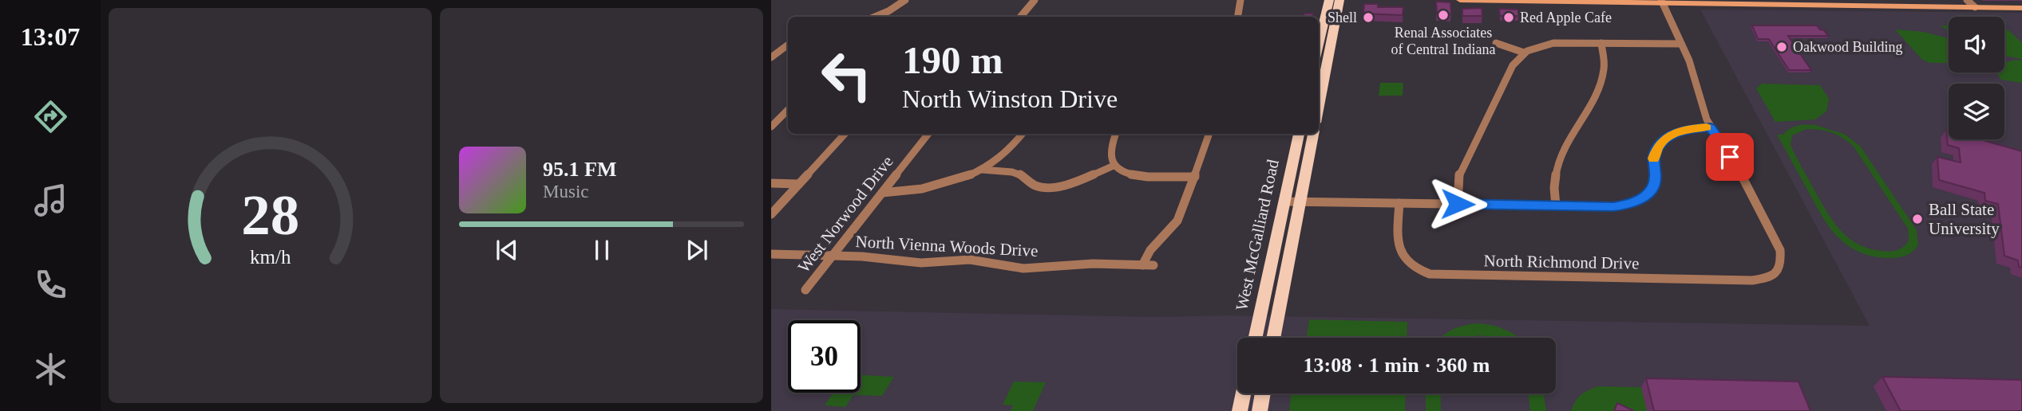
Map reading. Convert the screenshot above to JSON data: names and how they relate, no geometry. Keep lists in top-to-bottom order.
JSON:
{
  "streets": {
    "main road": ["West McGalliard Road"],
    "street": ["West Norwood Drive", "North Vienna Woods Drive", "North Richmond Drive"]
  },
  "crossings": [
    ["West Norwood Drive", "North Vienna Woods Drive"]
  ],
  "places": [
    "Renal Associates of Central Indiana",
    "Shell",
    "Red Apple Cafe",
    "Oakwood Building",
    "Ball State University"
  ],
  "page": {
    "tabs": "13:07",
    "turn": ["190 m", "North Winston Drive"],
    "song": ["95.1 FM", "Music"],
    "limit": "30",
    "trip": "13:08 · 1 min · 360 m",
    "gauge": ["28", "km/h"]
  }
}
